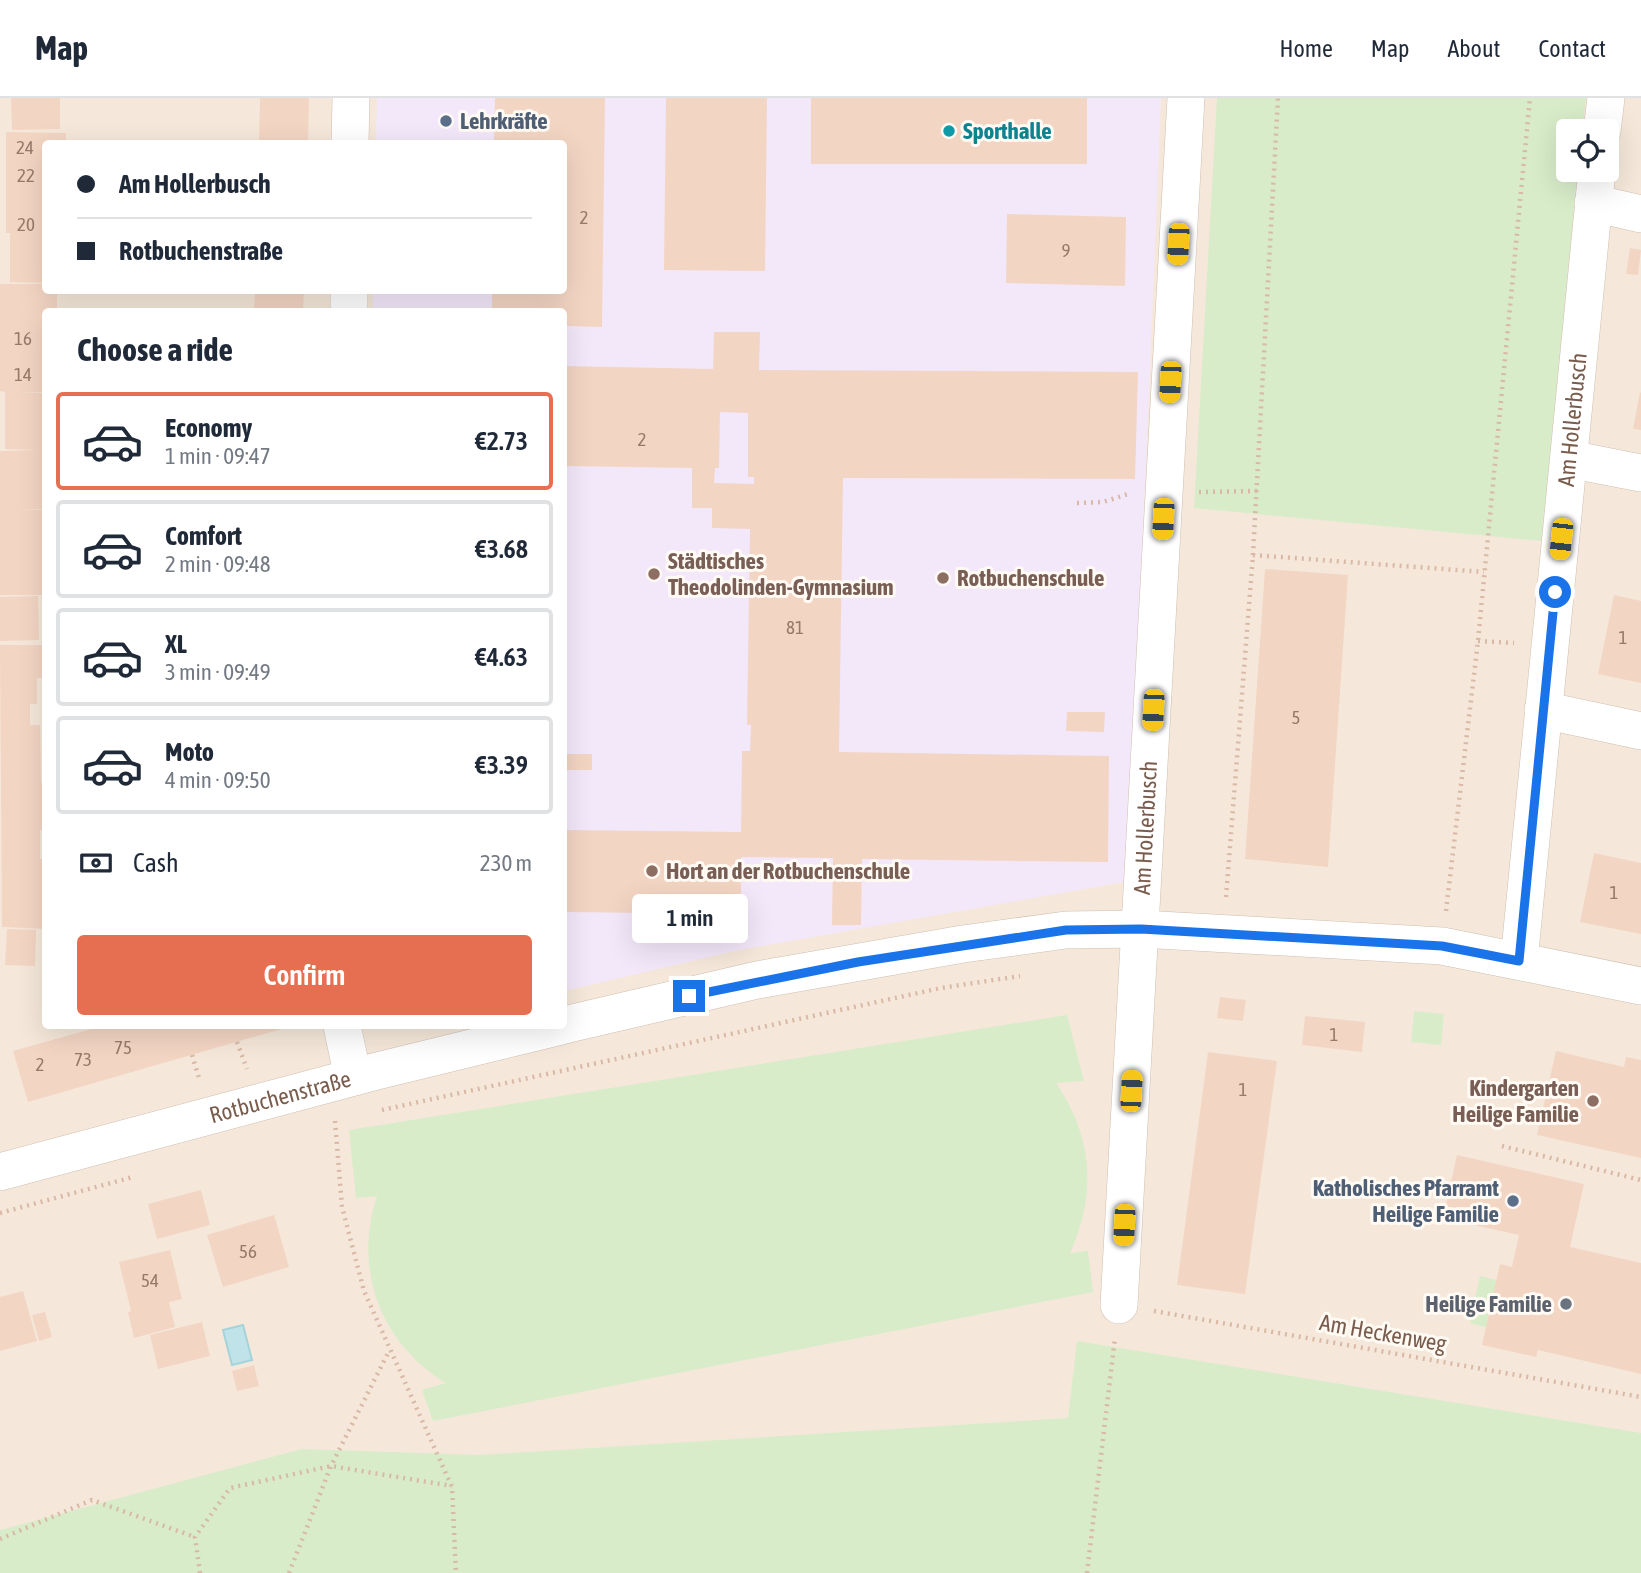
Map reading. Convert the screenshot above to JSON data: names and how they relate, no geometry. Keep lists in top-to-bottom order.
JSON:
{
  "streets": {
    "street": ["Am Hollerbusch", "Rotbuchenstraße"],
    "path": ["Am Heckenweg"]
  },
  "crossings": [
    ["Am Hollerbusch", "Rotbuchenstraße"],
    ["Am Hollerbusch", "Am Heckenweg"]
  ],
  "places": [
    "Lehrkräfte",
    "Sporthalle",
    "Städtisches Theodolinden-Gymnasium",
    "Rotbuchenschule",
    "Hort an der Rotbuchenschule",
    "Kindergarten Heilige Familie",
    "Katholisches Pfarramt Heilige Familie",
    "Heilige Familie"
  ],
  "house_numbers": [
    "24",
    "22",
    "2",
    "20",
    "9",
    "16",
    "14",
    "2",
    "81",
    "1",
    "5",
    "1",
    "1",
    "75",
    "73",
    "2",
    "1",
    "56",
    "54"
  ],
  "page": {
    "header": "Map",
    "nav": [
      "Home",
      "Map",
      "About",
      "Contact"
    ],
    "banner": ["Am Hollerbusch", "Rotbuchenstraße"],
    "heading": "Choose a ride",
    "list": [
      {
        "name": "Economy",
        "note": "1 min · 09:47",
        "value": "€2.73"
      },
      {
        "name": "Comfort",
        "note": "2 min · 09:48",
        "value": "€3.68"
      },
      {
        "name": "XL",
        "note": "3 min · 09:49",
        "value": "€4.63"
      },
      {
        "name": "Moto",
        "note": "4 min · 09:50",
        "value": "€3.39"
      }
    ],
    "pay": ["Cash", "230 m"],
    "bubble": "1 min",
    "buttons": "Confirm"
  }
}
